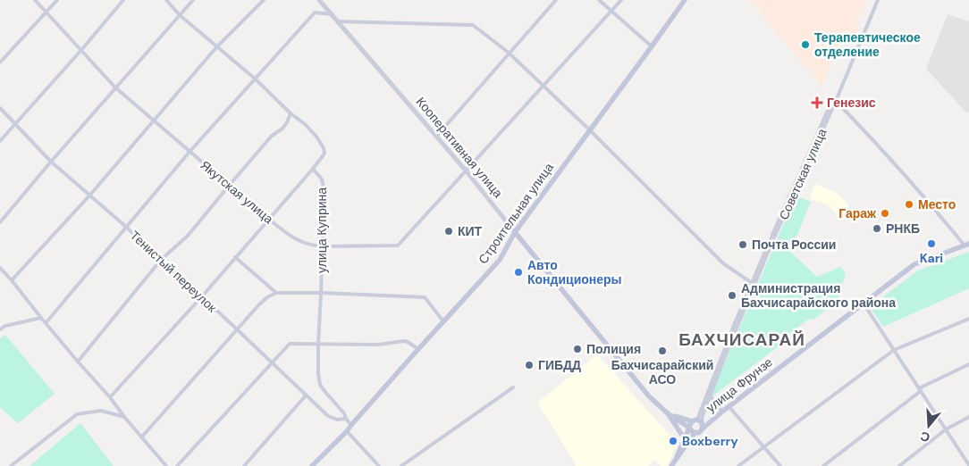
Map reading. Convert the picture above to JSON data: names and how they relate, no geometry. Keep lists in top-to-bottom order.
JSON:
{
  "streets": {
    "main road": ["Кооперативная улица", "Строительная улица", "улица Фрунзе"],
    "street": [
      "Советская улица",
      "Якутская улица",
      "улица Куприна",
      "Тенистый переулок"
    ]
  },
  "crossings": [
    ["Кооперативная улица", "Якутская улица"],
    ["Кооперативная улица", "Строительная улица"],
    ["Якутская улица", "улица Куприна"],
    ["улица Куприна", "Тенистый переулок"]
  ],
  "districts": ["БАХЧИСАРАЙ"],
  "places": {
    "other": [
      "Терапевтическое отделение",
      "Место",
      "Гараж",
      "РНКБ",
      "КИТ",
      "Kari",
      "Почта России",
      "Авто Кондиционеры",
      "Администрация Бахчисарайского района",
      "Полиция",
      "Бахчисарайский АСО",
      "ГИБДД",
      "Boxberry"
    ],
    "health": ["Генезис"]
  },
  "north": "bottom"
}
